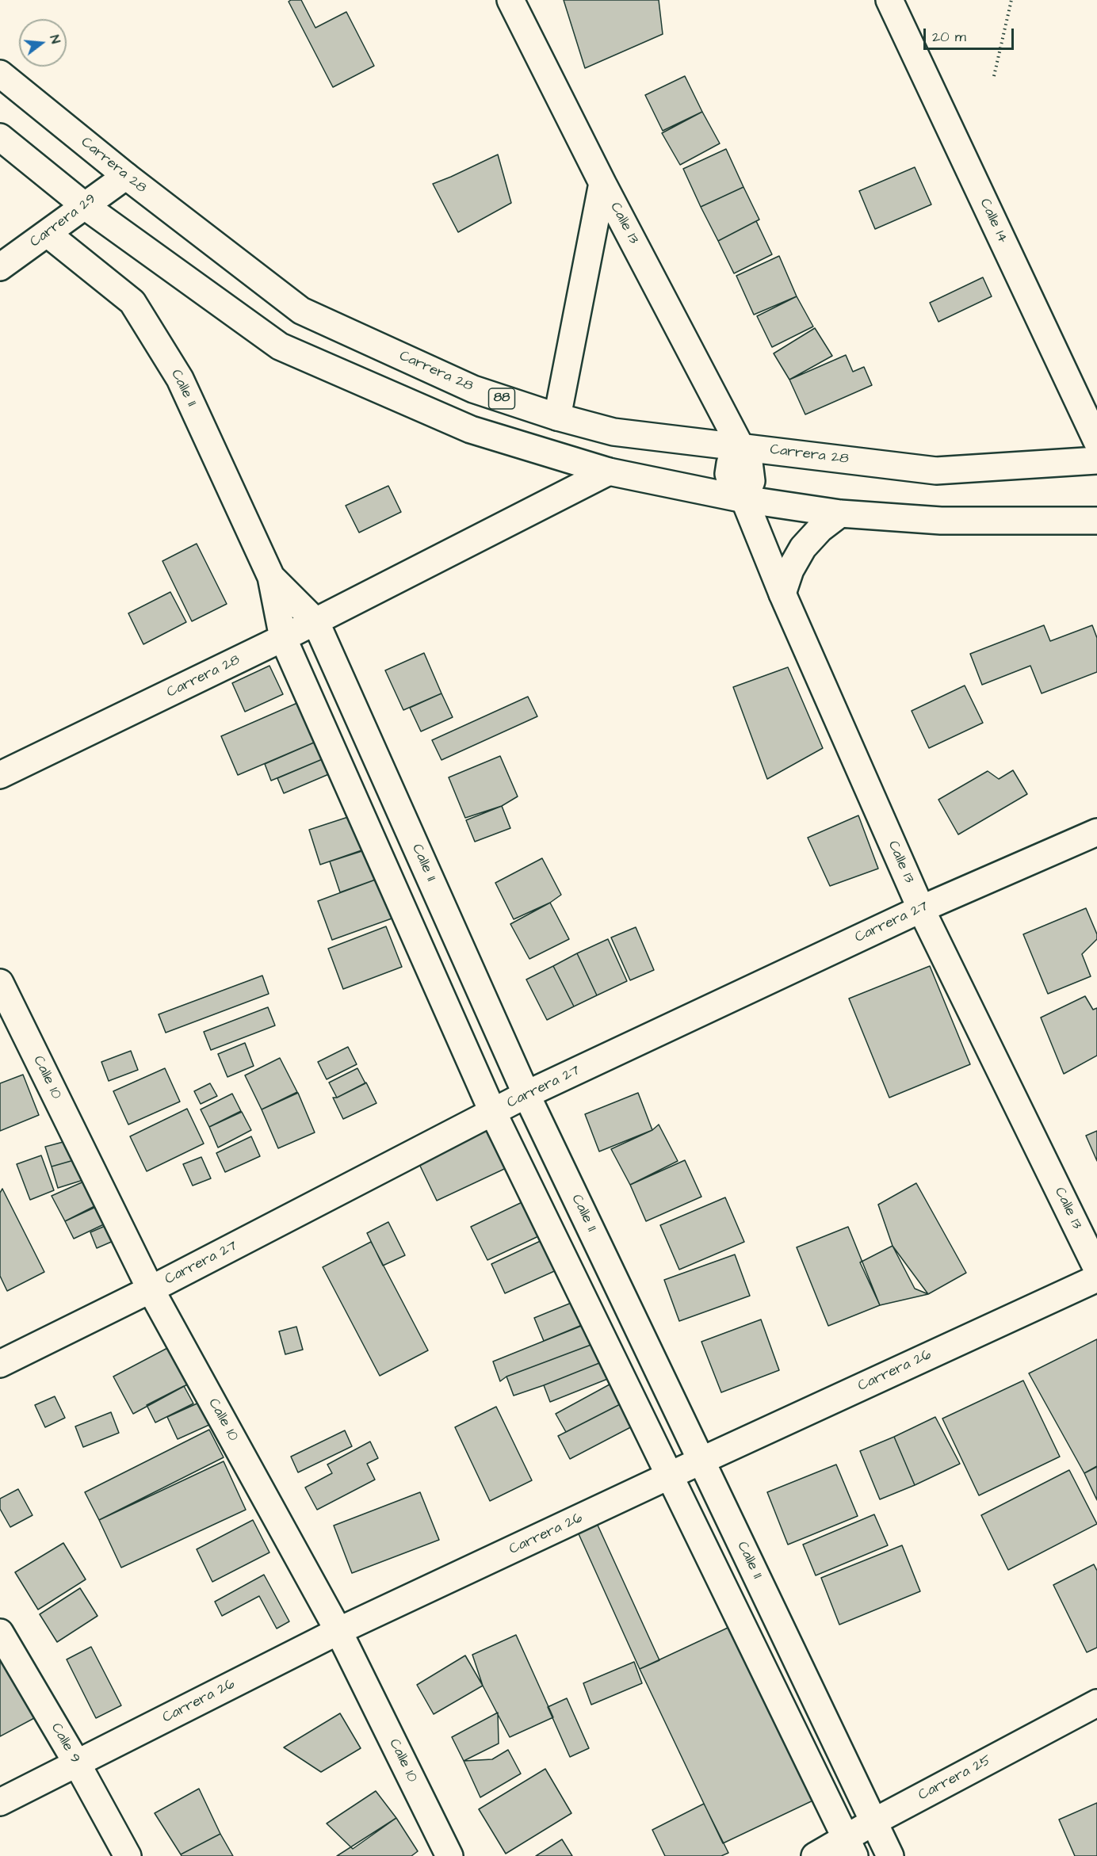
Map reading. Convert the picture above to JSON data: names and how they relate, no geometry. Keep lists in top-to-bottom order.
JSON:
{
  "streets": {
    "main road": [
      "Carrera 28",
      "Carrera 29",
      "Calle 14",
      "Calle 13",
      "Calle 11",
      "88",
      "Carrera 27",
      "Calle 10",
      "Carrera 26",
      "Calle 9",
      "Carrera 25"
    ]
  },
  "crossings": [
    ["Carrera 28", "Carrera 29"],
    ["Carrera 28", "Calle 13"],
    ["Carrera 28", "Calle 11"],
    ["Carrera 29", "Calle 11"],
    ["Calle 13", "Carrera 27"],
    ["Calle 11", "Carrera 27"],
    ["Calle 11", "Carrera 26"],
    ["Calle 11", "Carrera 25"],
    ["Carrera 27", "Calle 10"],
    ["Calle 10", "Carrera 26"],
    ["Carrera 26", "Calle 9"]
  ],
  "scale_bar": "20 m",
  "north": "right"
}
